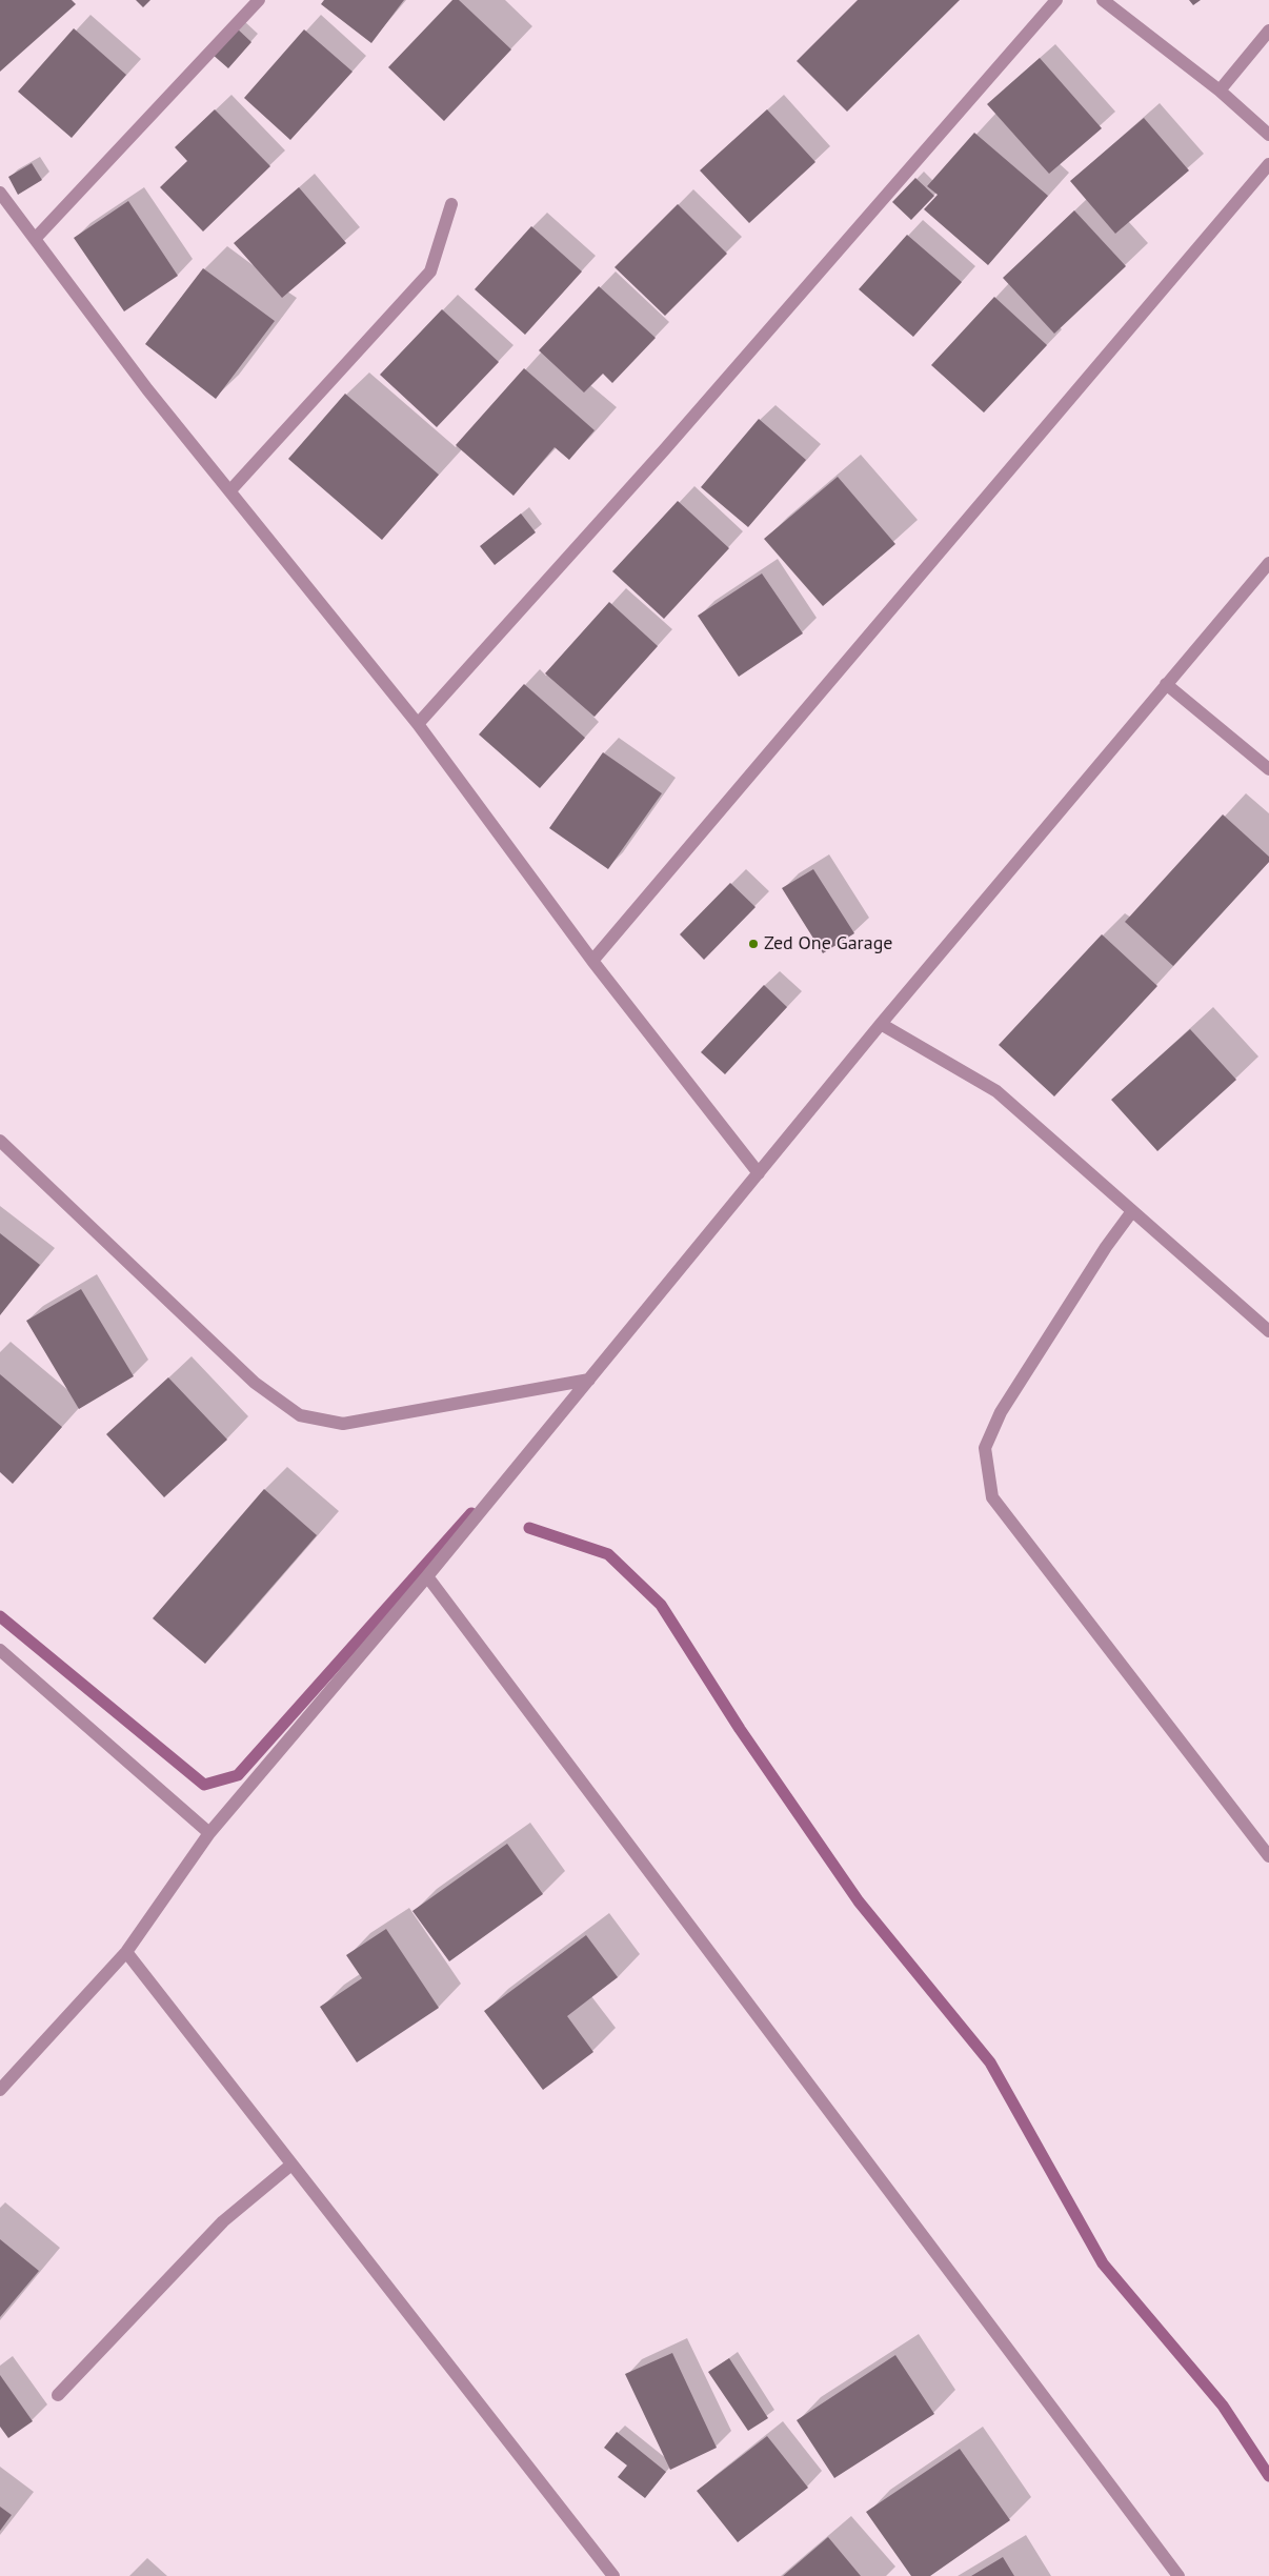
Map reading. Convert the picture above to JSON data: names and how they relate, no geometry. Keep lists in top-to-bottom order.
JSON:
{
  "places": ["Zed One Garage"]
}
